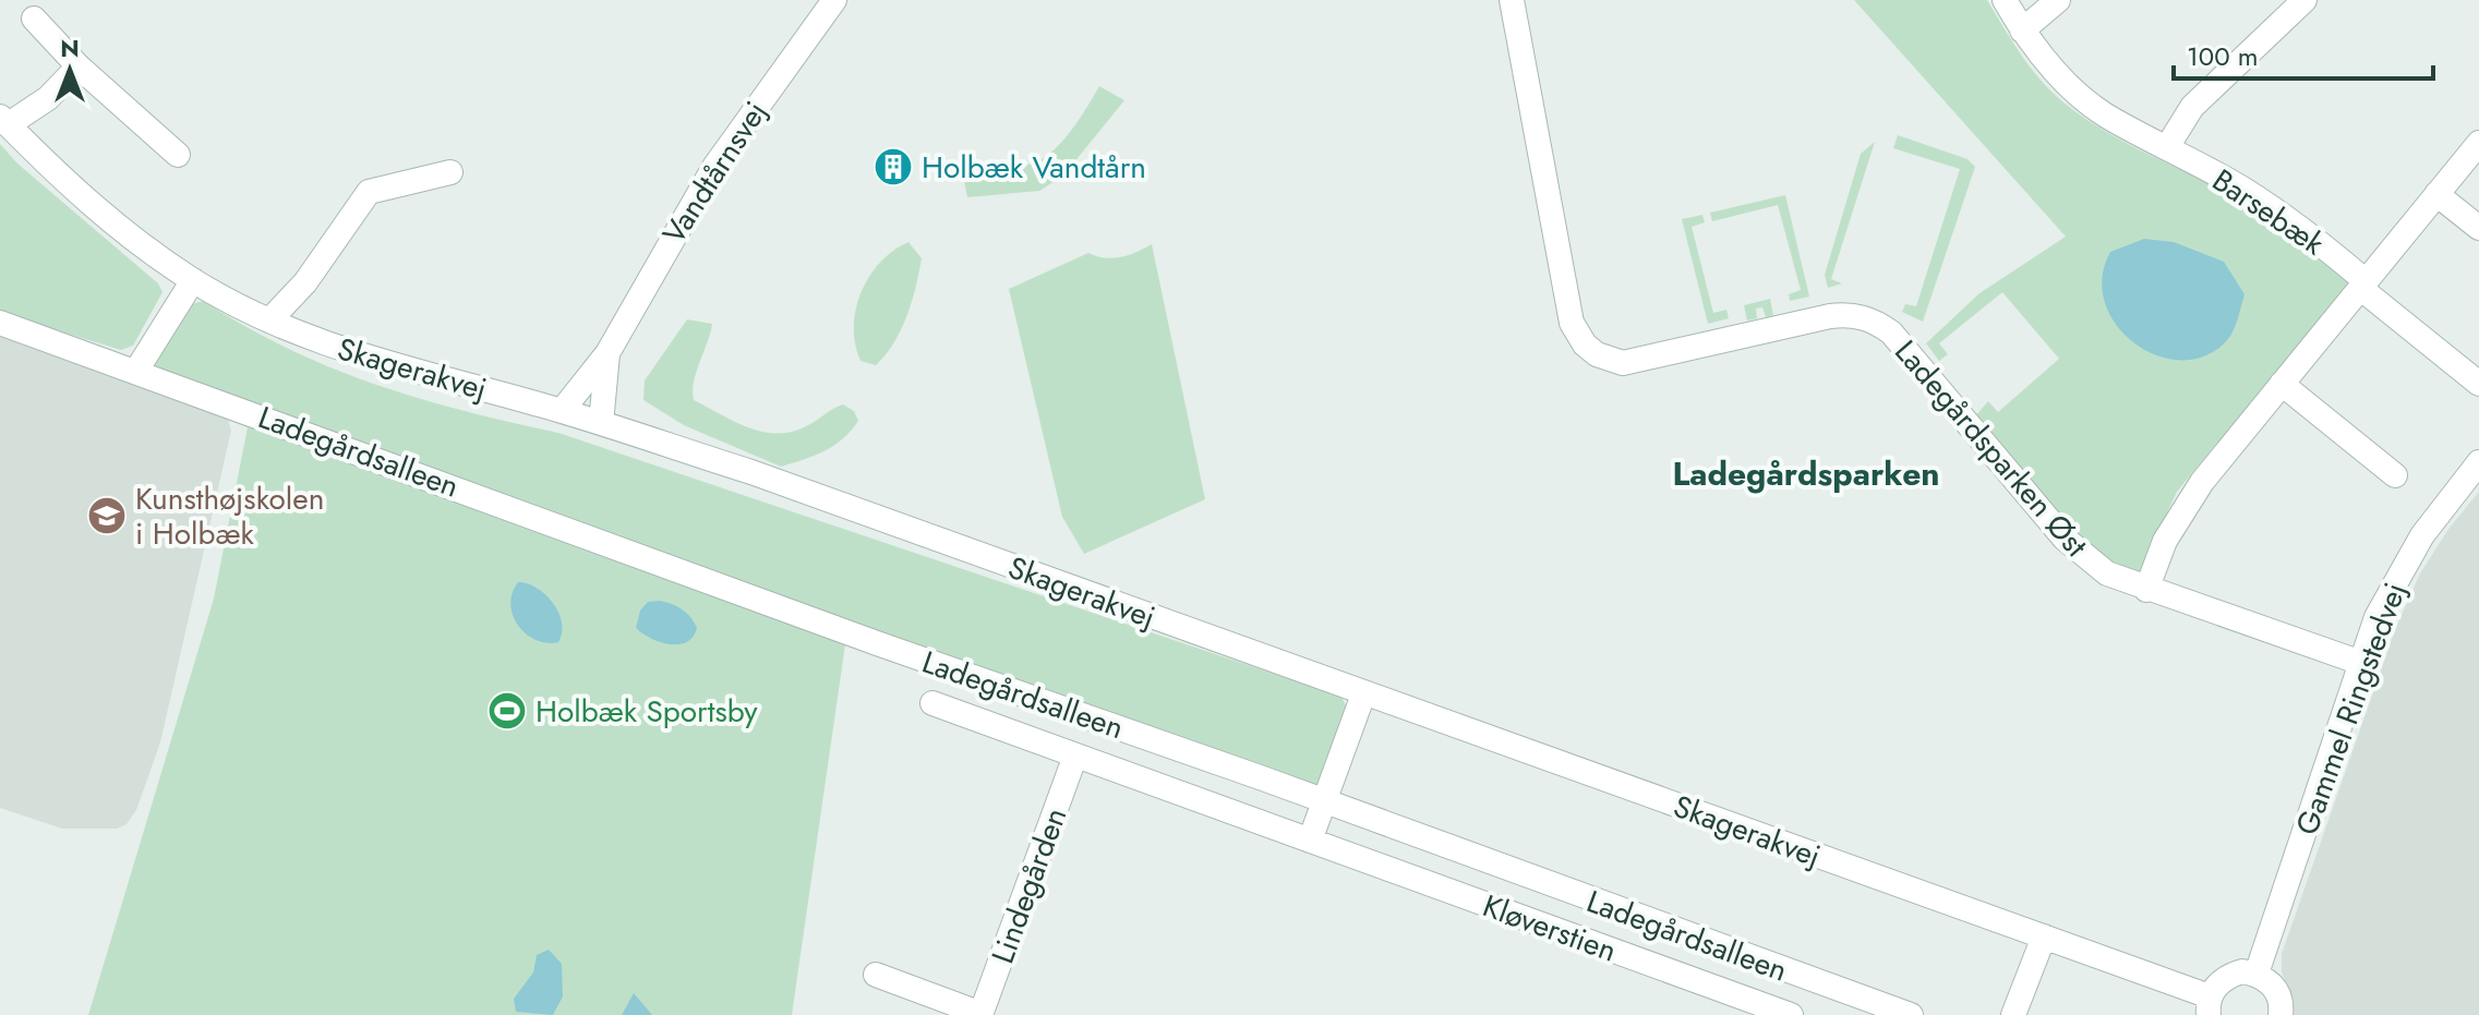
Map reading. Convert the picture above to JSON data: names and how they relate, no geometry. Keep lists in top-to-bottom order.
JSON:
{
  "streets": {
    "street": [
      "Vandtårnsvej",
      "Barsebæk",
      "Skagerakvej",
      "Ladegårdsparken Øst",
      "Ladegårdsalleen",
      "Gammel Ringstedvej",
      "Lindegården",
      "Kløverstien"
    ]
  },
  "crossings": [
    ["Vandtårnsvej", "Skagerakvej"],
    ["Ladegårdsparken Øst", "Gammel Ringstedvej"],
    ["Lindegården", "Kløverstien"]
  ],
  "districts": ["Ladegårdsparken"],
  "places": {
    "building": ["Holbæk Vandtårn"],
    "school or university": ["Kunsthøjskolen i Holbæk"],
    "sports": ["Holbæk Sportsby"]
  },
  "scale_bar": "100 m",
  "north": "top"
}
